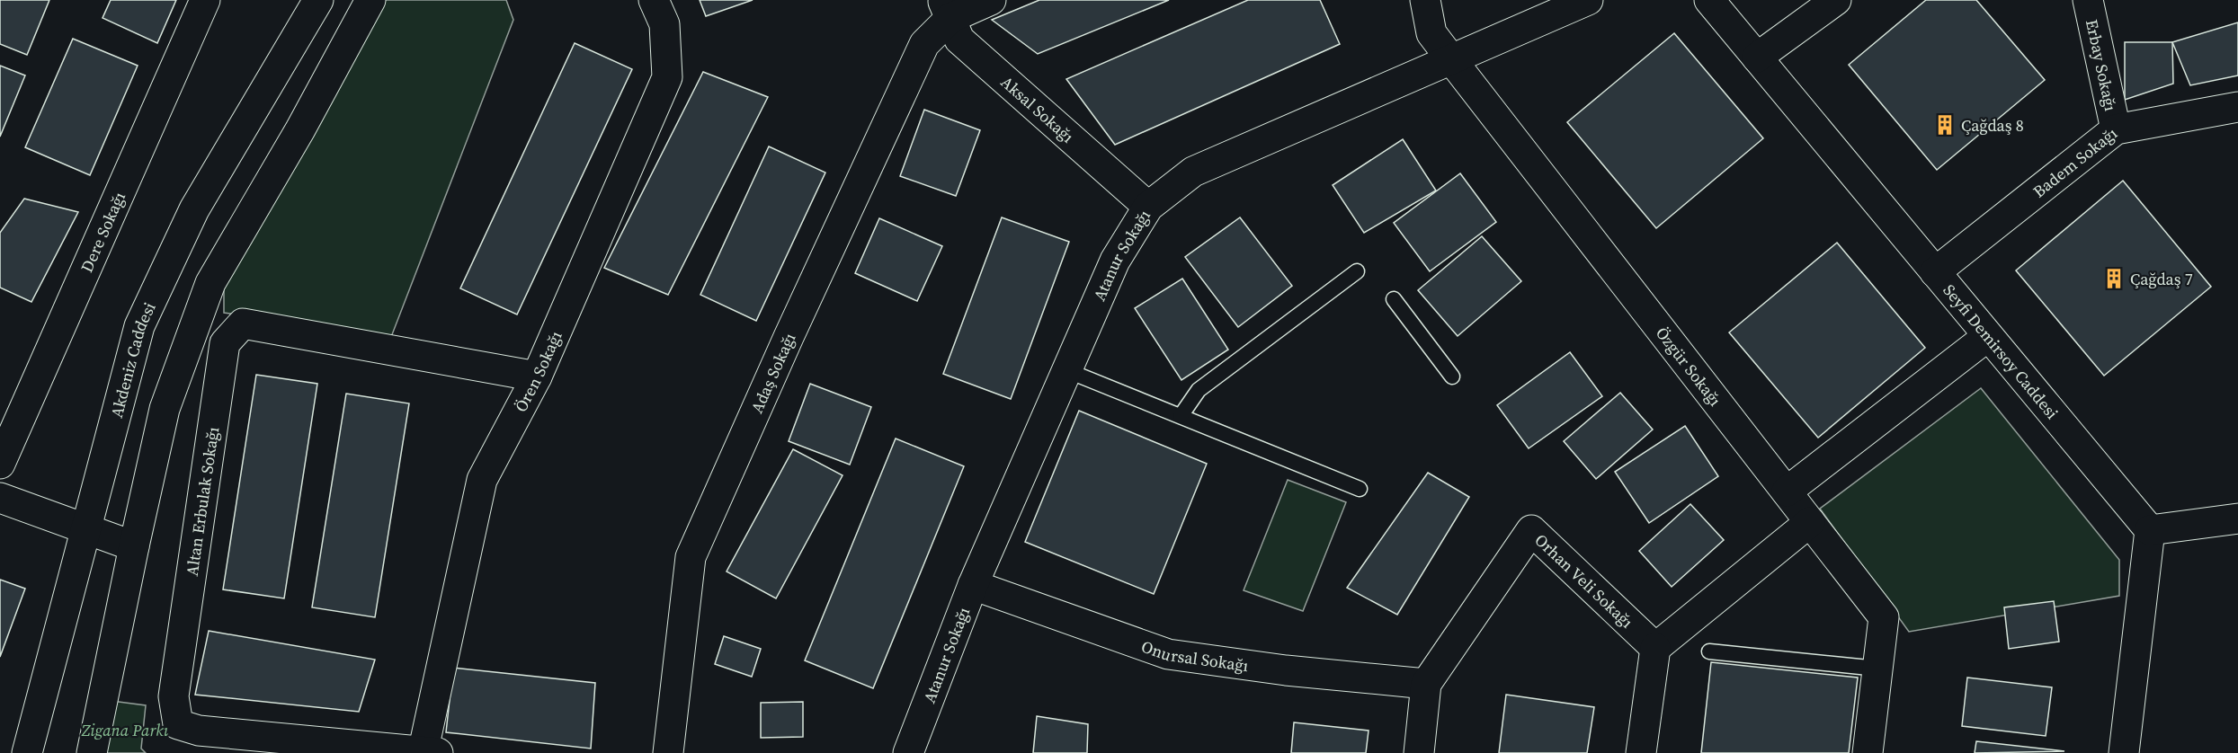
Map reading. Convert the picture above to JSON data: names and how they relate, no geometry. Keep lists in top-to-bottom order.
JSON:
{
  "streets": {
    "street": [
      "Erbay Sokağı",
      "Aksal Sokağı",
      "Badem Sokağı",
      "Dere Sokağı",
      "Atanur Sokağı",
      "Seyfi Demirsoy Caddesi",
      "Akdeniz Caddesi",
      "Özgür Sokağı",
      "Ören Sokağı",
      "Adaş Sokağı",
      "Altan Erbulak Sokağı",
      "Orhan Veli Sokağı",
      "Onursal Sokağı"
    ]
  },
  "crossings": [
    ["Erbay Sokağı", "Badem Sokağı"],
    ["Aksal Sokağı", "Atanur Sokağı"],
    ["Aksal Sokağı", "Adaş Sokağı"],
    ["Badem Sokağı", "Seyfi Demirsoy Caddesi"],
    ["Atanur Sokağı", "Özgür Sokağı"],
    ["Atanur Sokağı", "Onursal Sokağı"],
    ["Ören Sokağı", "Altan Erbulak Sokağı"],
    ["Orhan Veli Sokağı", "Onursal Sokağı"]
  ],
  "parks": ["Zigana Parkı"],
  "places": {
    "building": ["Çağdaş 8", "Çağdaş 7"]
  }
}
